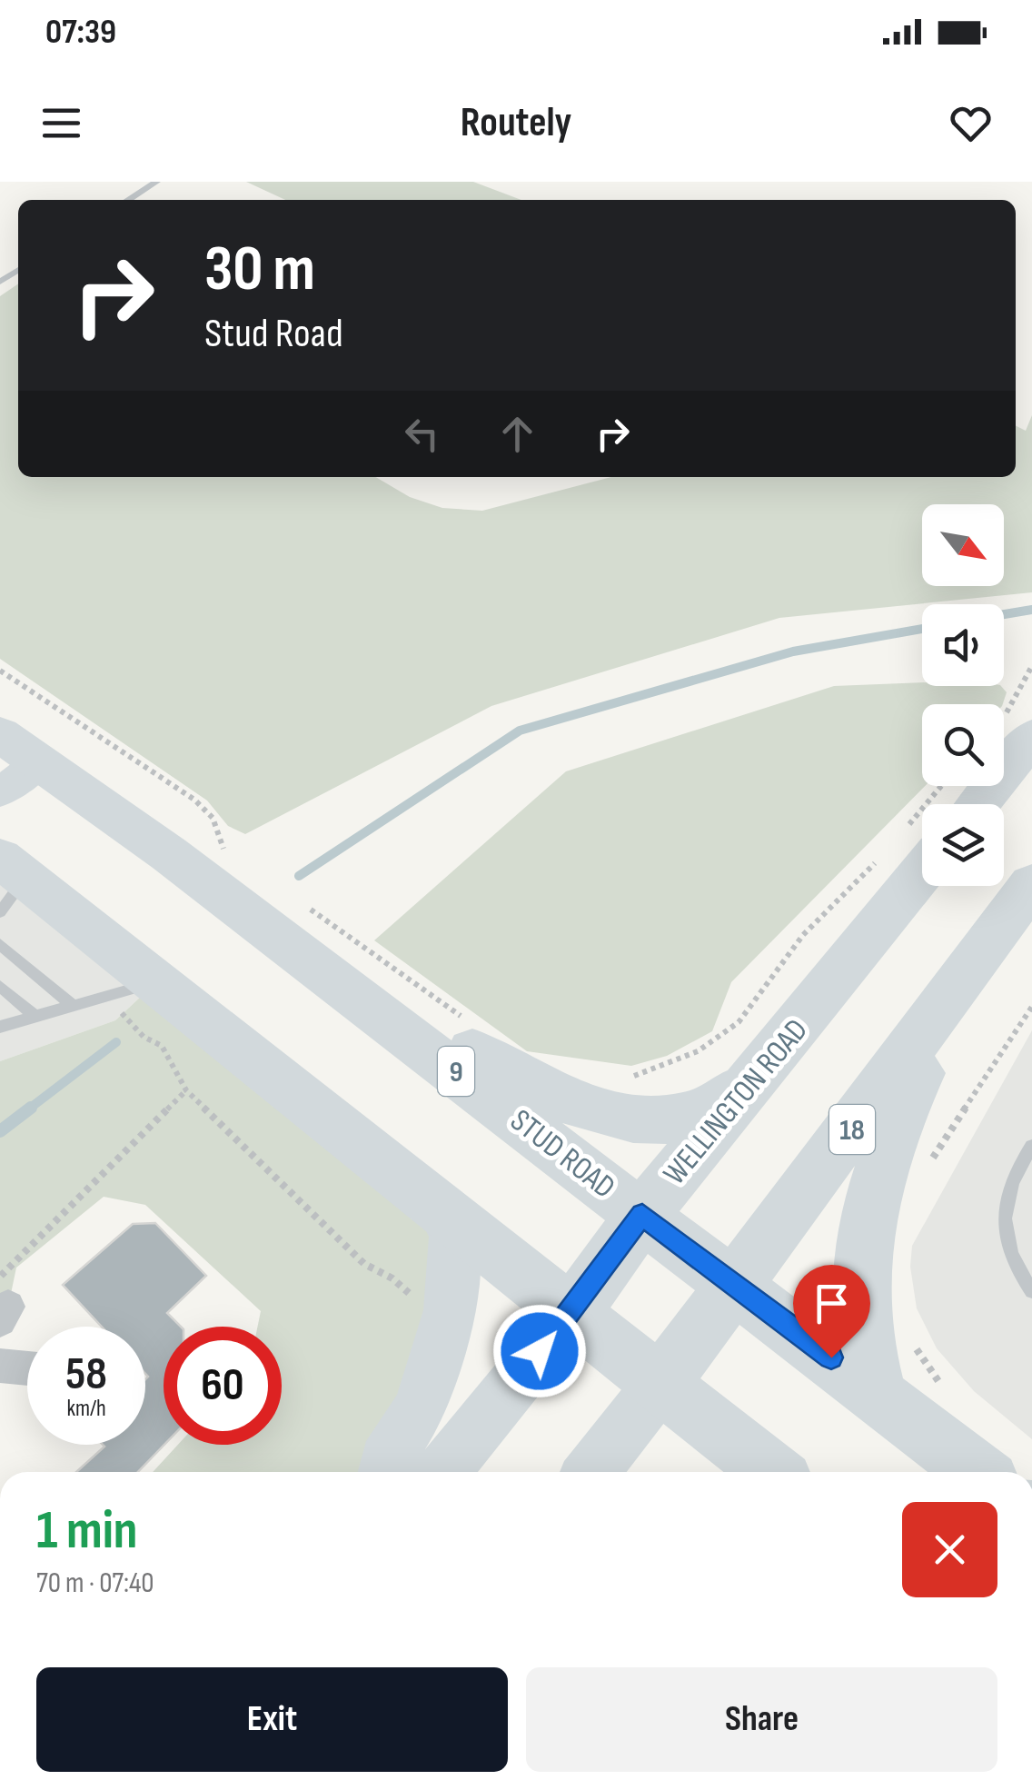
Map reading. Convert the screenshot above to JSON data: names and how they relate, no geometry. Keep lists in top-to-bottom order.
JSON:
{
  "streets": {
    "highway": [
      "9",
      "WELLINGTON ROAD",
      "18",
      "STUD ROAD"
    ]
  },
  "crossings": [
    ["WELLINGTON ROAD", "STUD ROAD"],
    ["18", "STUD ROAD"]
  ],
  "north": "bottom right",
  "page": {
    "status": "07:39",
    "header": "Routely",
    "turn": ["30 m", "Stud Road"],
    "speed": "58 km/h",
    "limit": "60",
    "heading": ["1 min", "70 m · 07:40"],
    "buttons": ["Exit", "Share"]
  }
}
